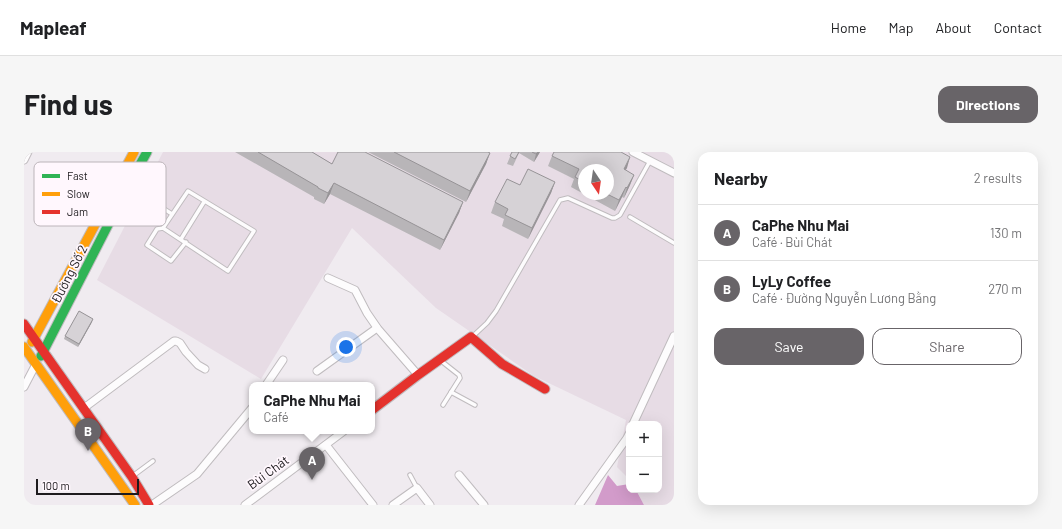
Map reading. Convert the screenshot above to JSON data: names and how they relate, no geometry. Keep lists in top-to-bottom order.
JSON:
{
  "streets": {
    "main road": ["Đường Số 2"],
    "street": ["Bùi Chát"]
  },
  "legend": ["Fast", "Slow", "Jam"],
  "scale_bar": "100 m",
  "north": "bottom",
  "page": {
    "header": "Mapleaf",
    "nav": [
      "Home",
      "Map",
      "About",
      "Contact"
    ],
    "buttons": [
      "Directions",
      ["Save", "Share"]
    ],
    "title": "Find us",
    "heading": ["Nearby", "2 results"],
    "list": [
      {
        "mark": "A",
        "name": "CaPhe Nhu Mai",
        "note": "Café · Bùi Chát",
        "value": "130 m"
      },
      {
        "mark": "B",
        "name": "LyLy Coffee",
        "note": "Café · Đường Nguyễn Lương Bằng",
        "value": "270 m"
      }
    ],
    "popup": ["CaPhe Nhu Mai", "Café"],
    "pins": ["B", "A"],
    "map_buttons": ["+", "−"],
    "scale": "100 m"
  }
}
